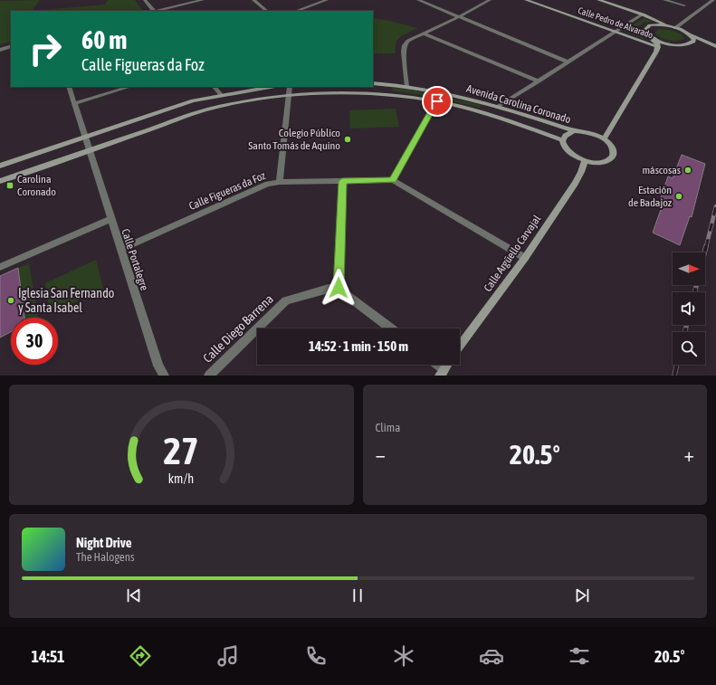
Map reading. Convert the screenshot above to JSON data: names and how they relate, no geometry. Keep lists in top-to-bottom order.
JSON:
{
  "streets": {
    "main road": ["Calle Pedro de Alvarado", "Avenida Carolina Coronado", "Calle Argüello Carvajal"],
    "street": ["Calle Figueras da Foz", "Calle Portalegre", "Calle Diego Barrena"]
  },
  "crossings": [
    ["Avenida Carolina Coronado", "Calle Portalegre"],
    ["Calle Figueras da Foz", "Calle Portalegre"]
  ],
  "places": {
    "other": [
      "Colegio Público Santo Tomás de Aquino",
      "máscosas",
      "Estación de Badajoz",
      "Iglesia San Fernando y Santa Isabel"
    ],
    "transit": ["Carolina Coronado"]
  },
  "north": "right",
  "page": {
    "turn": ["60 m", "Calle Figueras da Foz"],
    "limit": "30",
    "trip": "14:52 · 1 min · 150 m",
    "tile": "Clima",
    "heat": ["−", "20.5°", "+"],
    "song": ["Night Drive", "The Halogens"],
    "tabs": ["14:51", "20.5°"],
    "gauge": ["27", "km/h"]
  }
}
